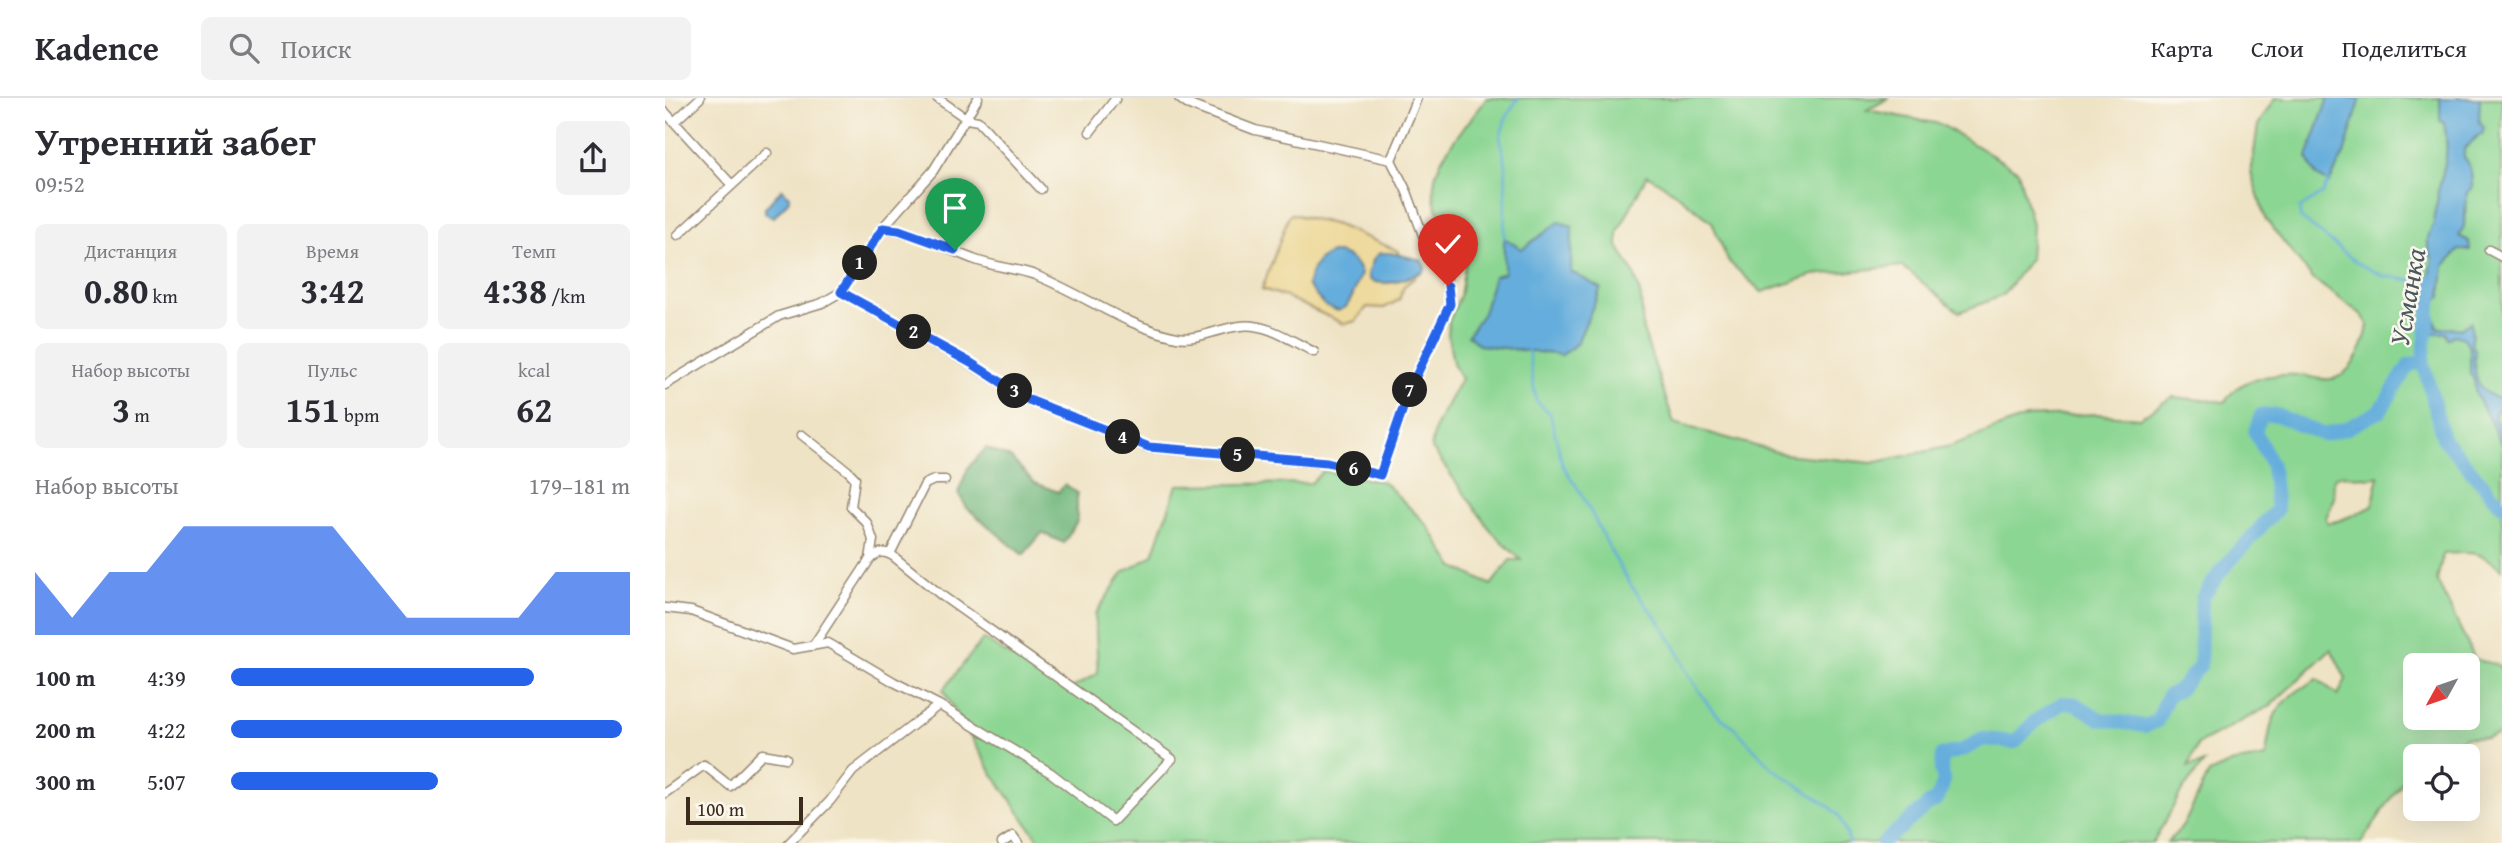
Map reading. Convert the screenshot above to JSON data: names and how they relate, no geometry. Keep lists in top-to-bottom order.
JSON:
{
  "water": ["Усманка"],
  "scale_bar": "100 m",
  "north": "bottom left",
  "page": {
    "header": "Kadence",
    "search": "Поиск",
    "nav": ["Карта", "Слои", "Поделиться"],
    "heading": ["Утренний забег", "09:52"],
    "stats": [
      ["Дистанция", "0.80 km"],
      ["Время", "3:42"],
      ["Темп", "4:38 /km"],
      ["Набор высоты", "3 m"],
      ["Пульс", "151 bpm"],
      ["kcal", "62"]
    ],
    "pins": [
      "1",
      "2",
      "7",
      "3",
      "4",
      "5",
      "6"
    ],
    "chart": ["Набор высоты", "179–181 m"],
    "list": [
      {
        "name": "100 m",
        "note": "4:39"
      },
      {
        "name": "200 m",
        "note": "4:22"
      },
      {
        "name": "300 m",
        "note": "5:07"
      }
    ],
    "scale": "100 m"
  }
}
